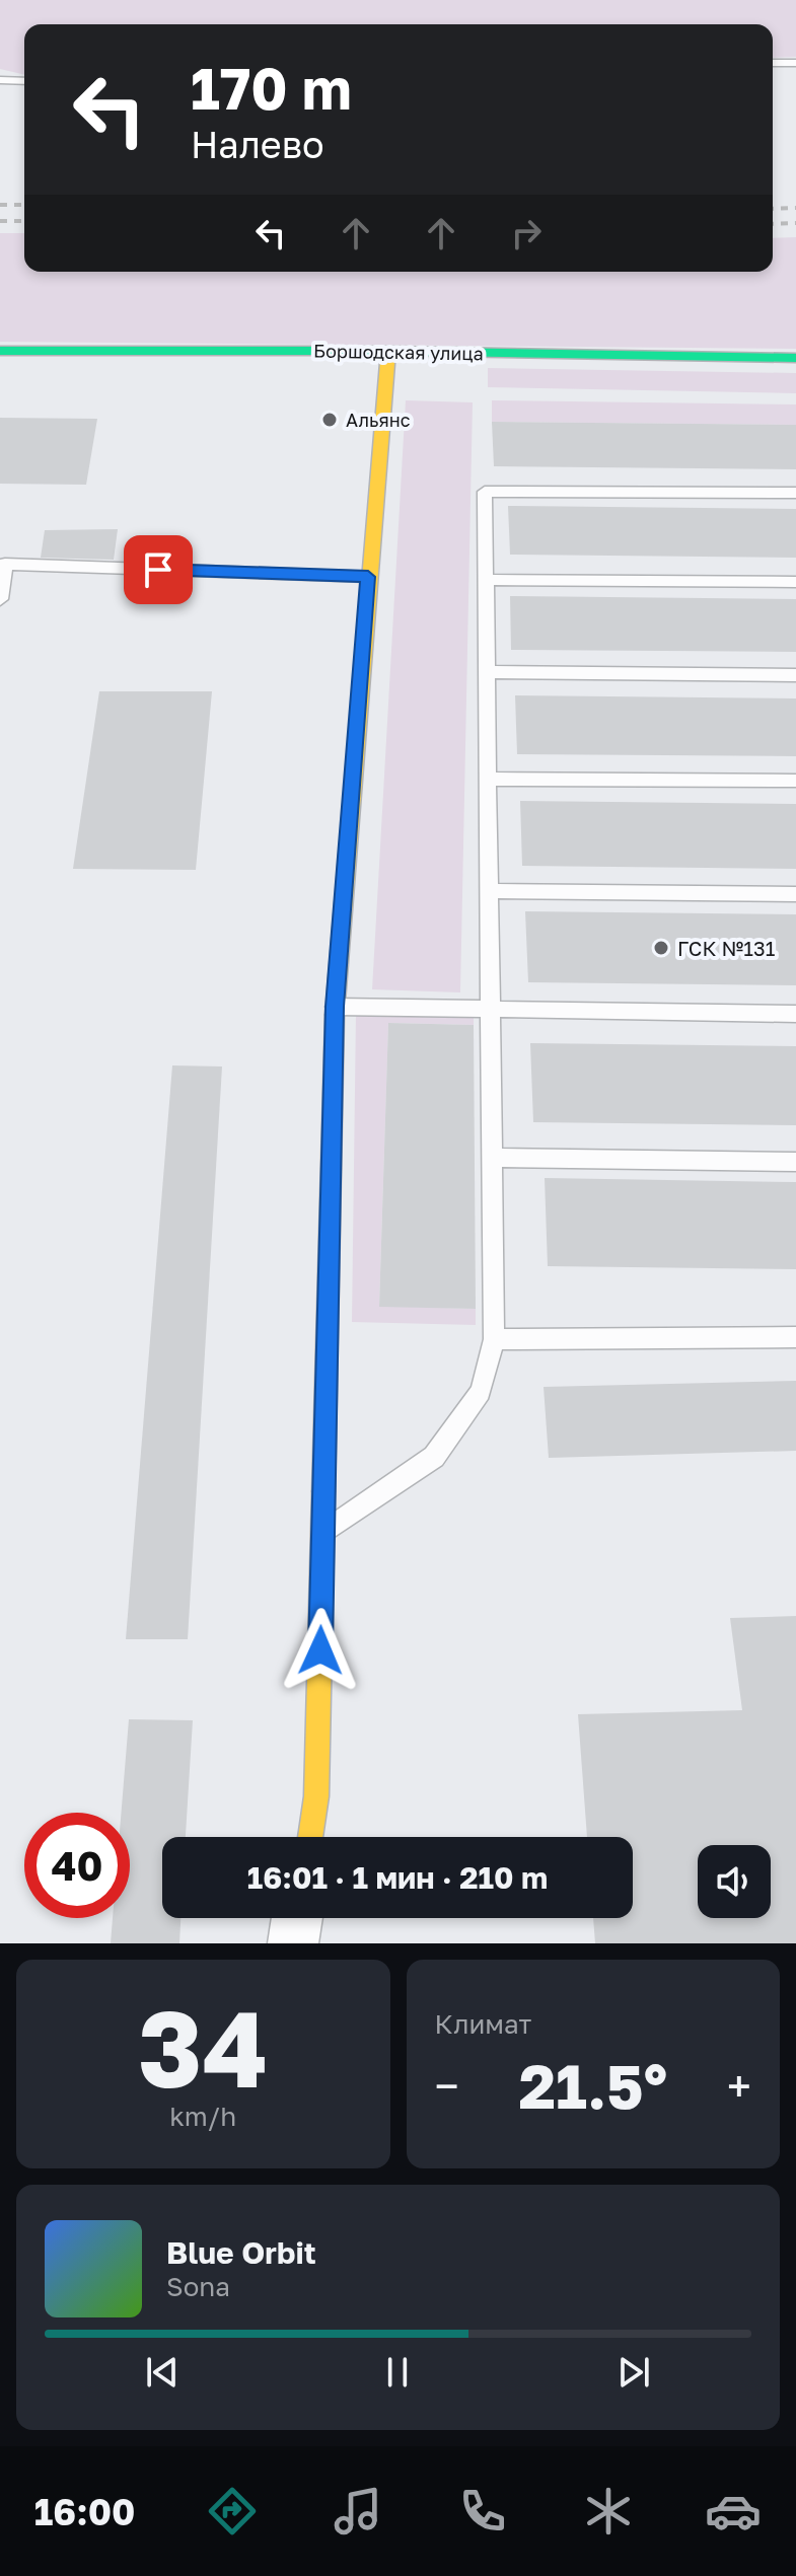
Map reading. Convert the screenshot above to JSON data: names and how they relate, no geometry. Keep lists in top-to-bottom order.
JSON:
{
  "streets": {
    "street": ["Боршодская улица"]
  },
  "places": ["Альянс", "ГСК №131"],
  "page": {
    "turn": ["170 m", "Налево"],
    "limit": "40",
    "trip": "16:01 · 1 мин · 210 m",
    "tile": [
      ["34", "km/h"],
      "Климат"
    ],
    "heat": ["−", "21.5°", "+"],
    "song": ["Blue Orbit", "Sona"],
    "tabs": "16:00"
  }
}
